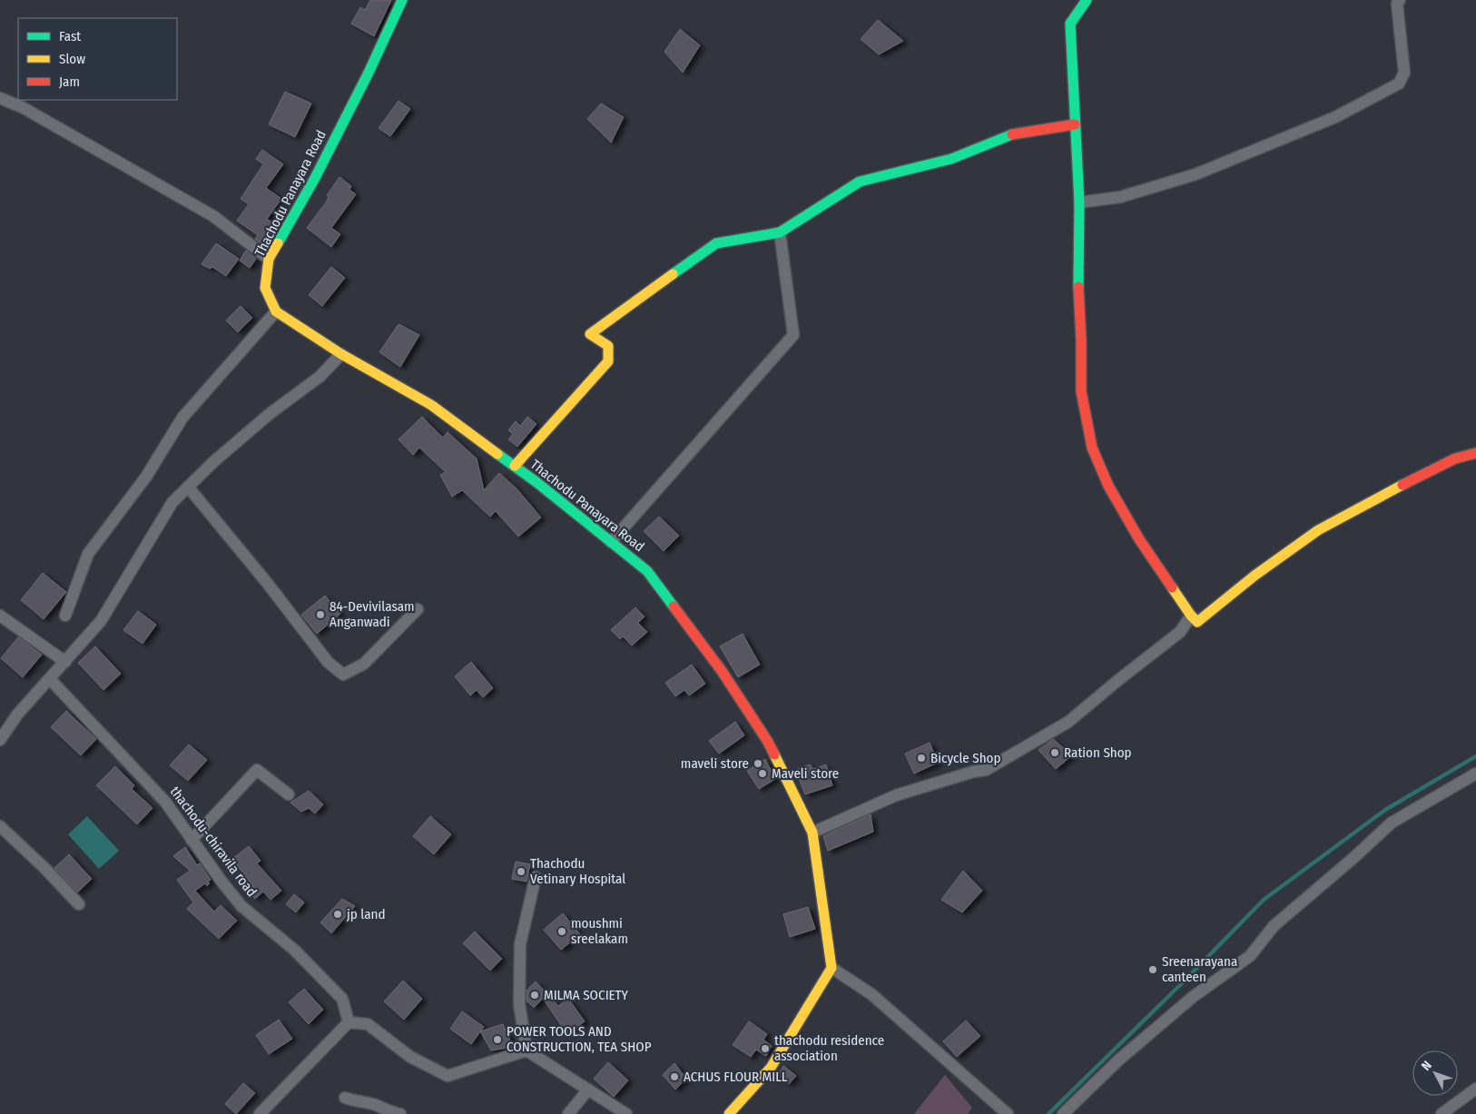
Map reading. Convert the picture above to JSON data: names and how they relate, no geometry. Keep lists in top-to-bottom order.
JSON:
{
  "streets": {
    "street": ["Thachodu Panayara Road", "thachodu-chiravila road"]
  },
  "places": [
    "84-Devivilasam Anganwadi",
    "Ration Shop",
    "Bicycle Shop",
    "maveli store",
    "Maveli store",
    "Thachodu Vetinary Hospital",
    "jp land",
    "moushmi sreelakam",
    "Sreenarayana canteen",
    "MILMA SOCIETY",
    "POWER TOOLS AND CONSTRUCTION, TEA SHOP",
    "thachodu residence association",
    "ACHUS FLOUR MILL"
  ],
  "legend": ["Fast", "Slow", "Jam"],
  "north": "top left"
}
